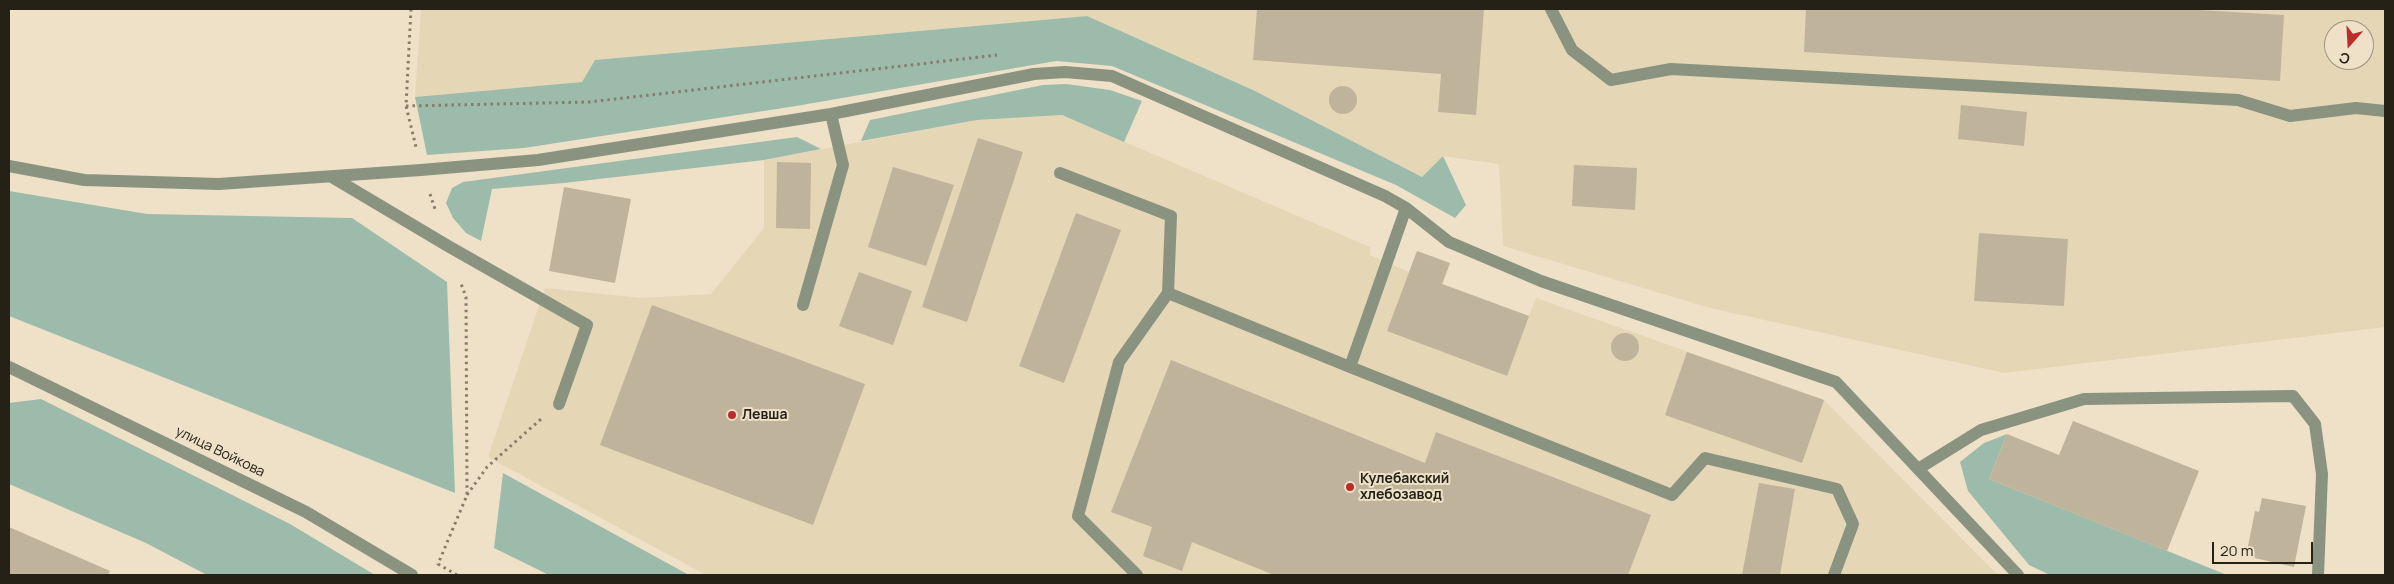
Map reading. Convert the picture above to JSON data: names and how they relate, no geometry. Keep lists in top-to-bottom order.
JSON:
{
  "streets": {
    "street": ["улица Войкова"]
  },
  "places": ["Левша", "Кулебакский хлебозавод"],
  "scale_bar": "20 m",
  "north": "bottom"
}
